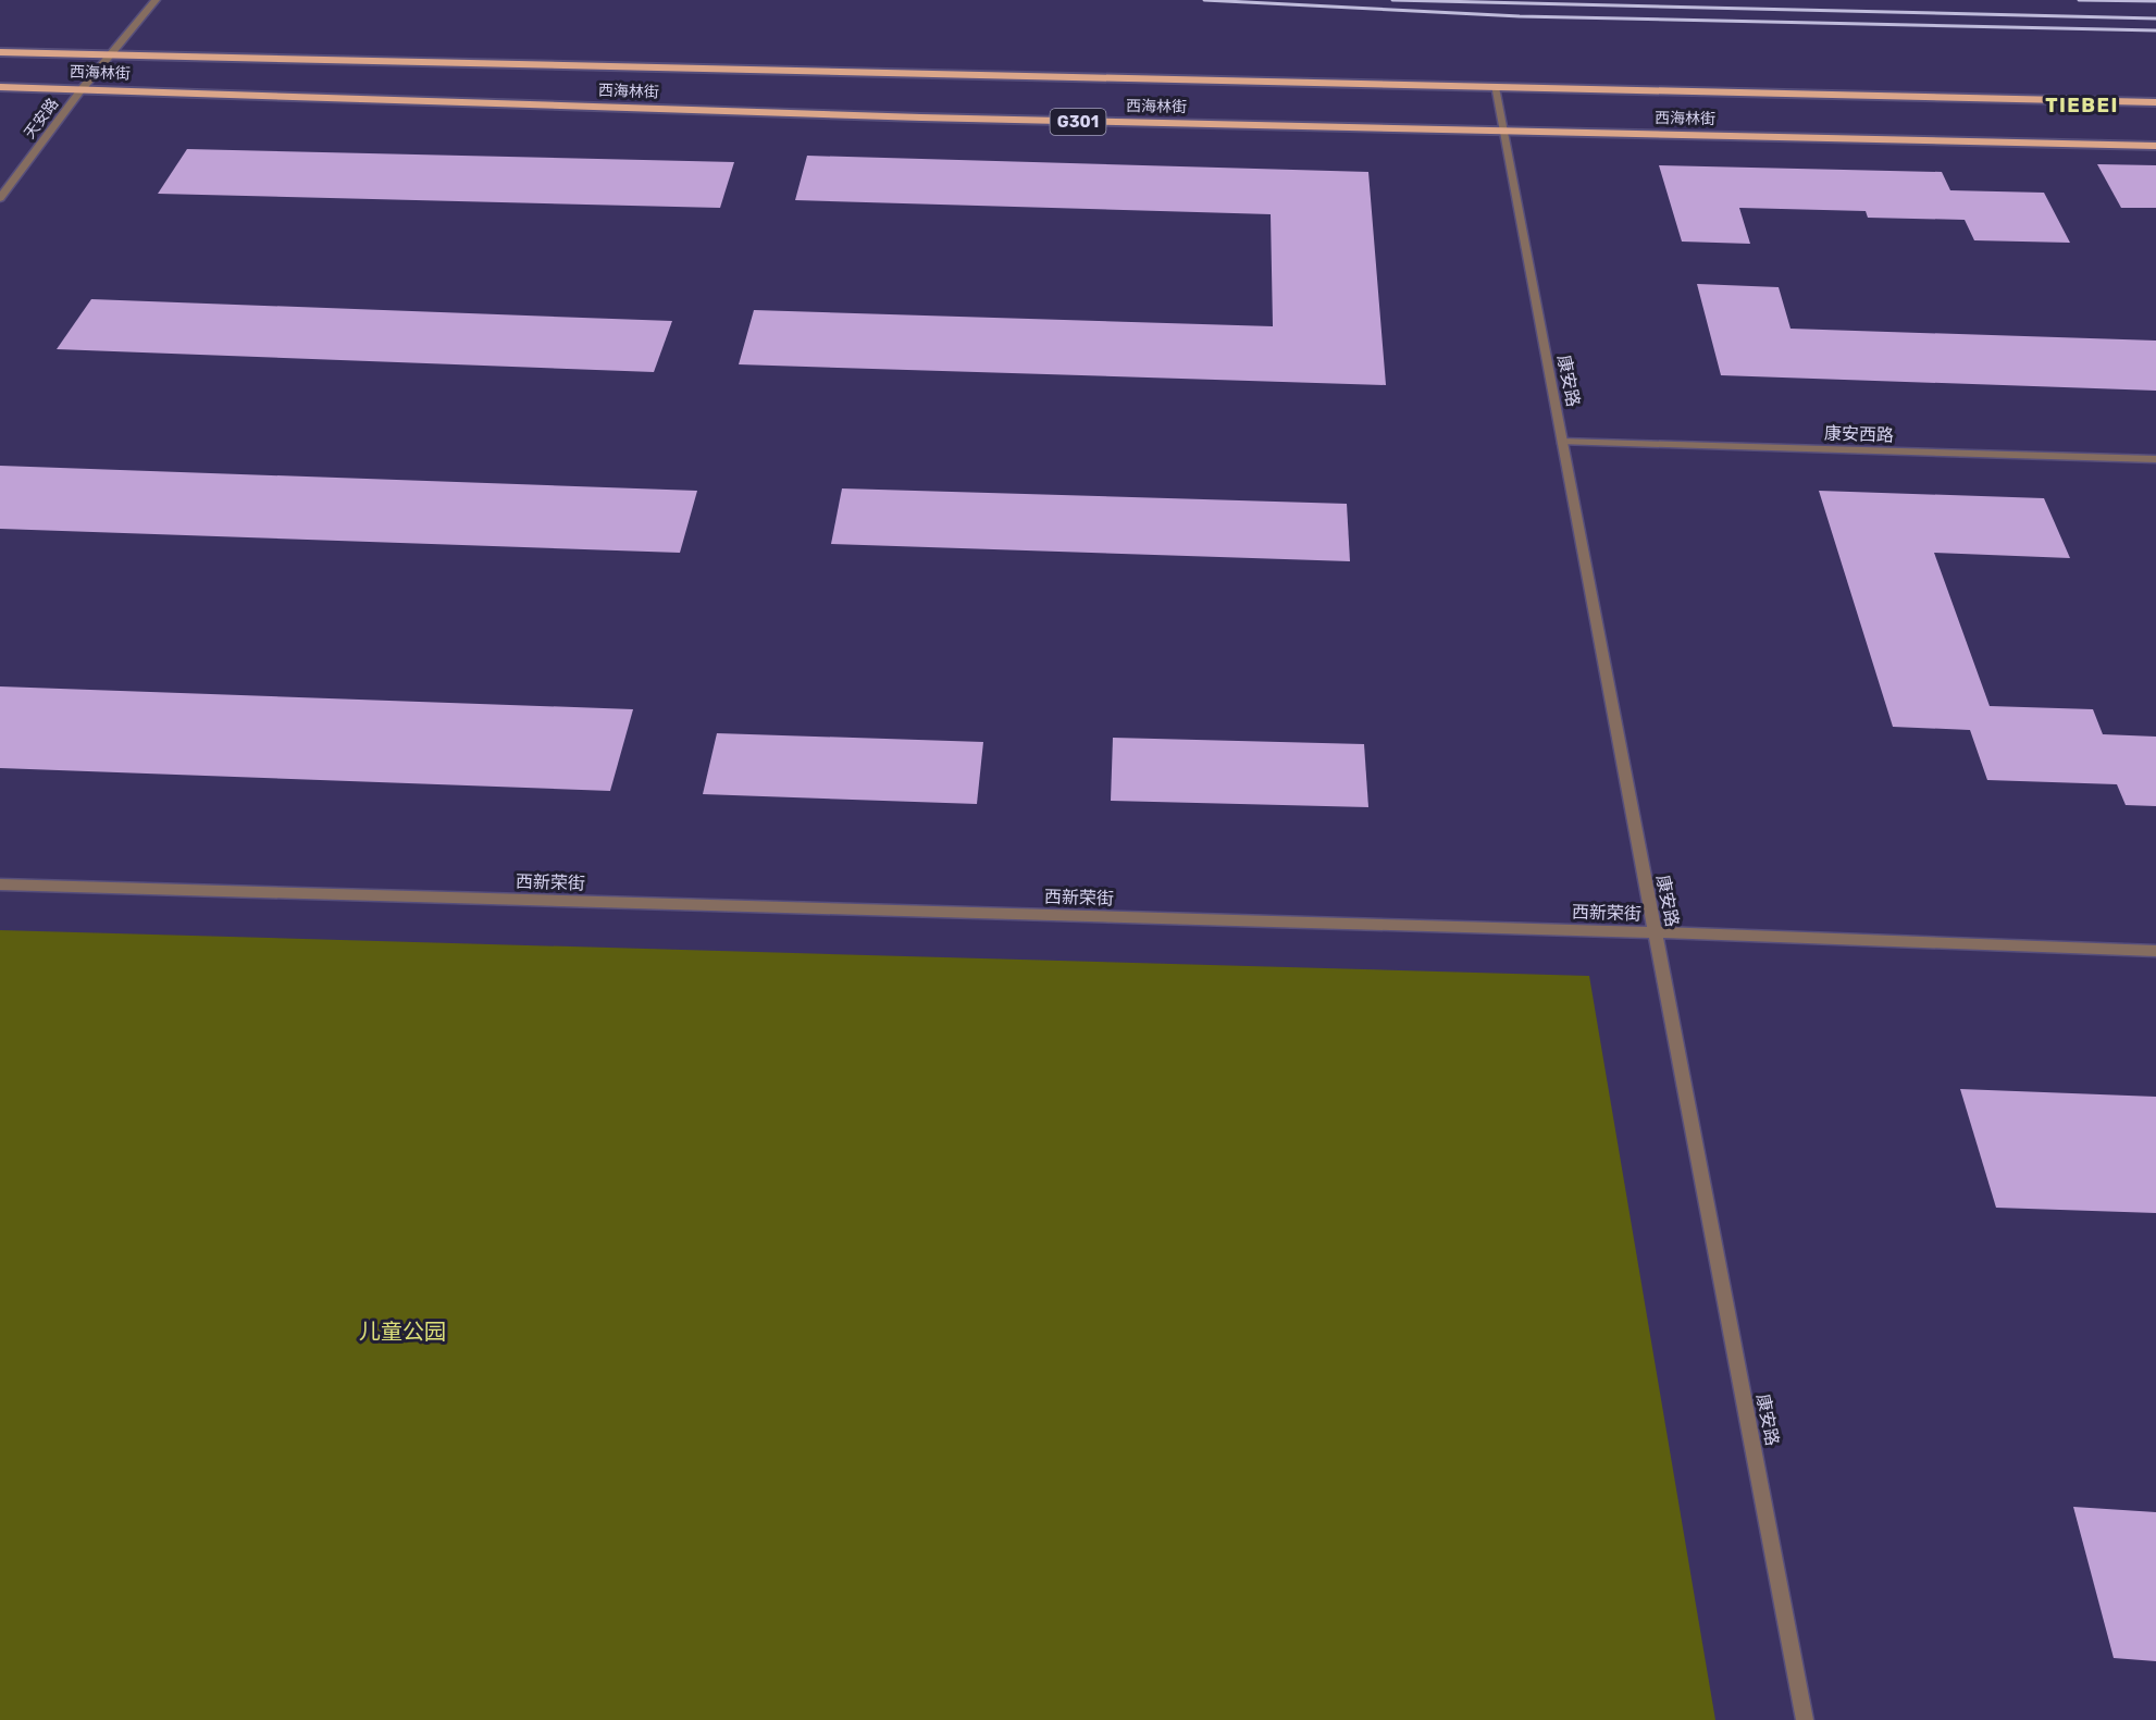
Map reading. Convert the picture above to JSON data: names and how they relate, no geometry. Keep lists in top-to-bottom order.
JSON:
{
  "streets": {
    "highway": ["西海林街", "G301"],
    "street": [
      "天安路",
      "康安路",
      "康安西路",
      "西新荣街"
    ]
  },
  "crossings": [
    ["西海林街", "天安路"],
    ["西海林街", "康安路"],
    ["康安路", "康安西路"],
    ["康安路", "西新荣街"]
  ],
  "districts": ["TIEBEI"],
  "parks": ["儿童公园"]
}
